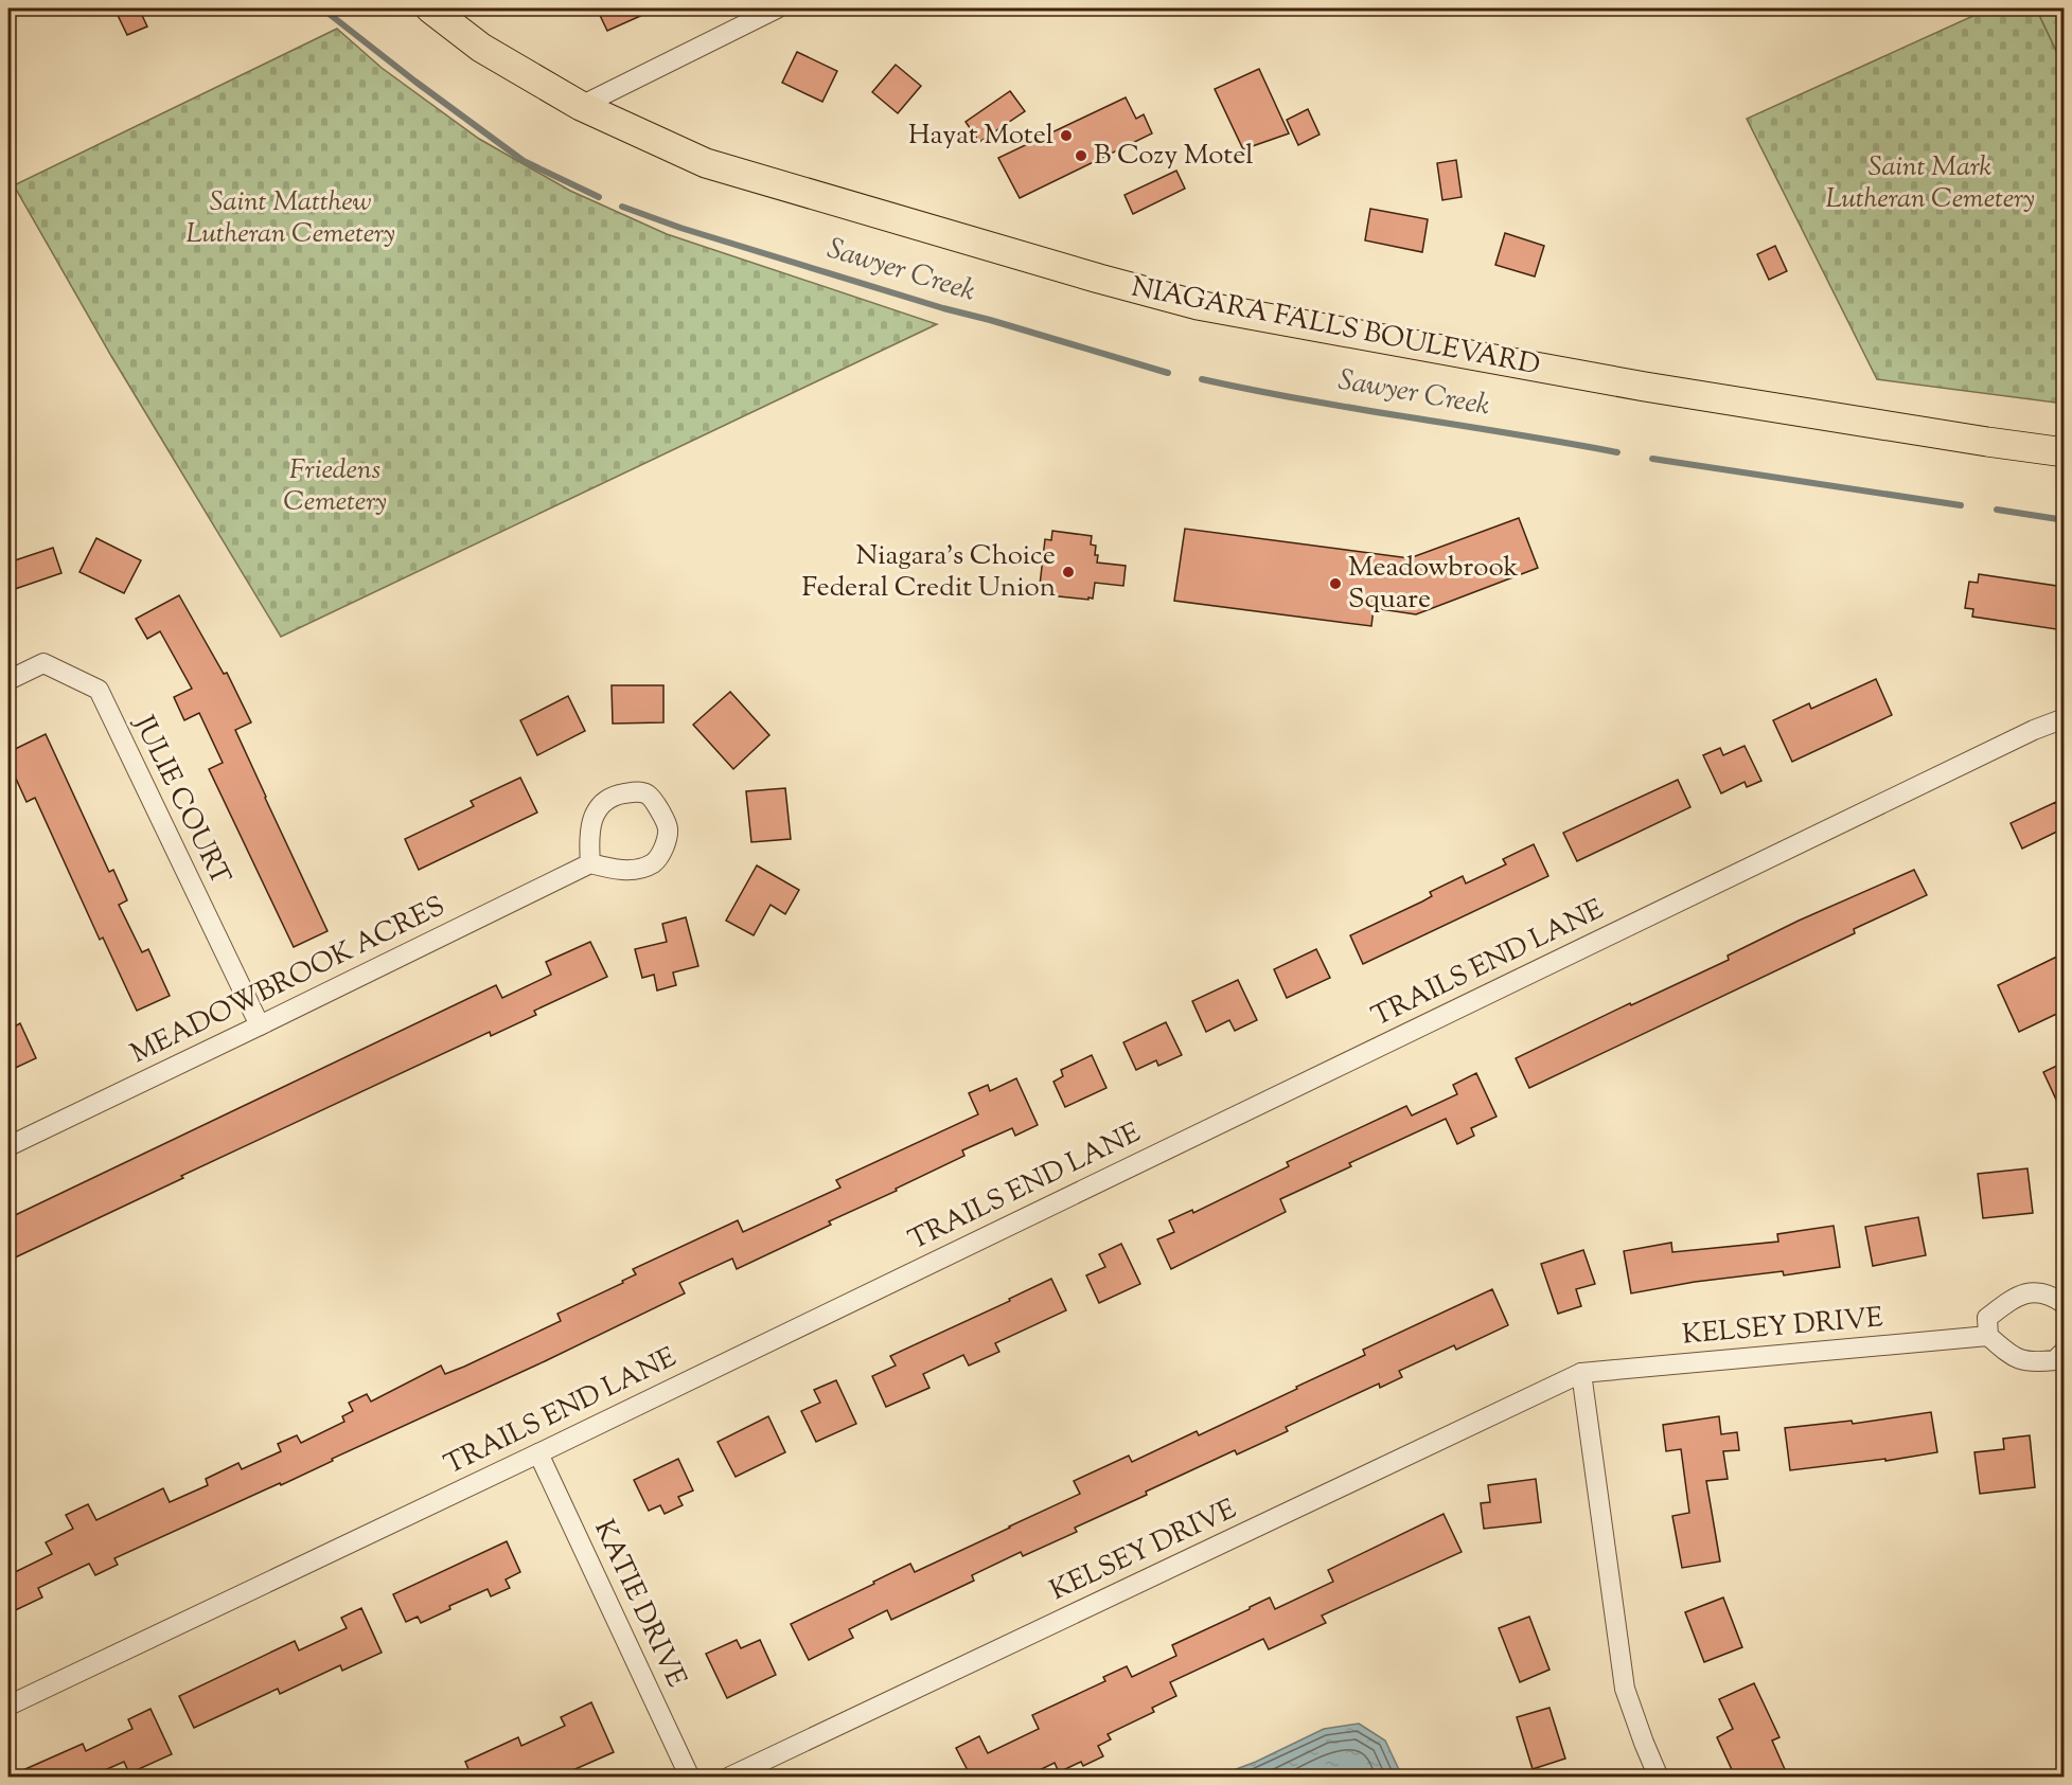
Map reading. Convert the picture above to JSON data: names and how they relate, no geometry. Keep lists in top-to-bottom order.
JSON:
{
  "streets": {
    "main road": ["NIAGARA FALLS BOULEVARD"],
    "street": [
      "JULIE COURT",
      "TRAILS END LANE",
      "MEADOWBROOK ACRES",
      "KELSEY DRIVE",
      "KATIE DRIVE"
    ]
  },
  "crossings": [
    ["JULIE COURT", "MEADOWBROOK ACRES"],
    ["TRAILS END LANE", "KATIE DRIVE"]
  ],
  "water": ["Sawyer Creek"],
  "parks": ["Saint Mark Lutheran Cemetery", "Saint Matthew Lutheran Cemetery", "Friedens Cemetery"],
  "places": [
    "Hayat Motel",
    "B Cozy Motel",
    "Niagara's Choice Federal Credit Union",
    "Meadowbrook Square"
  ]
}
